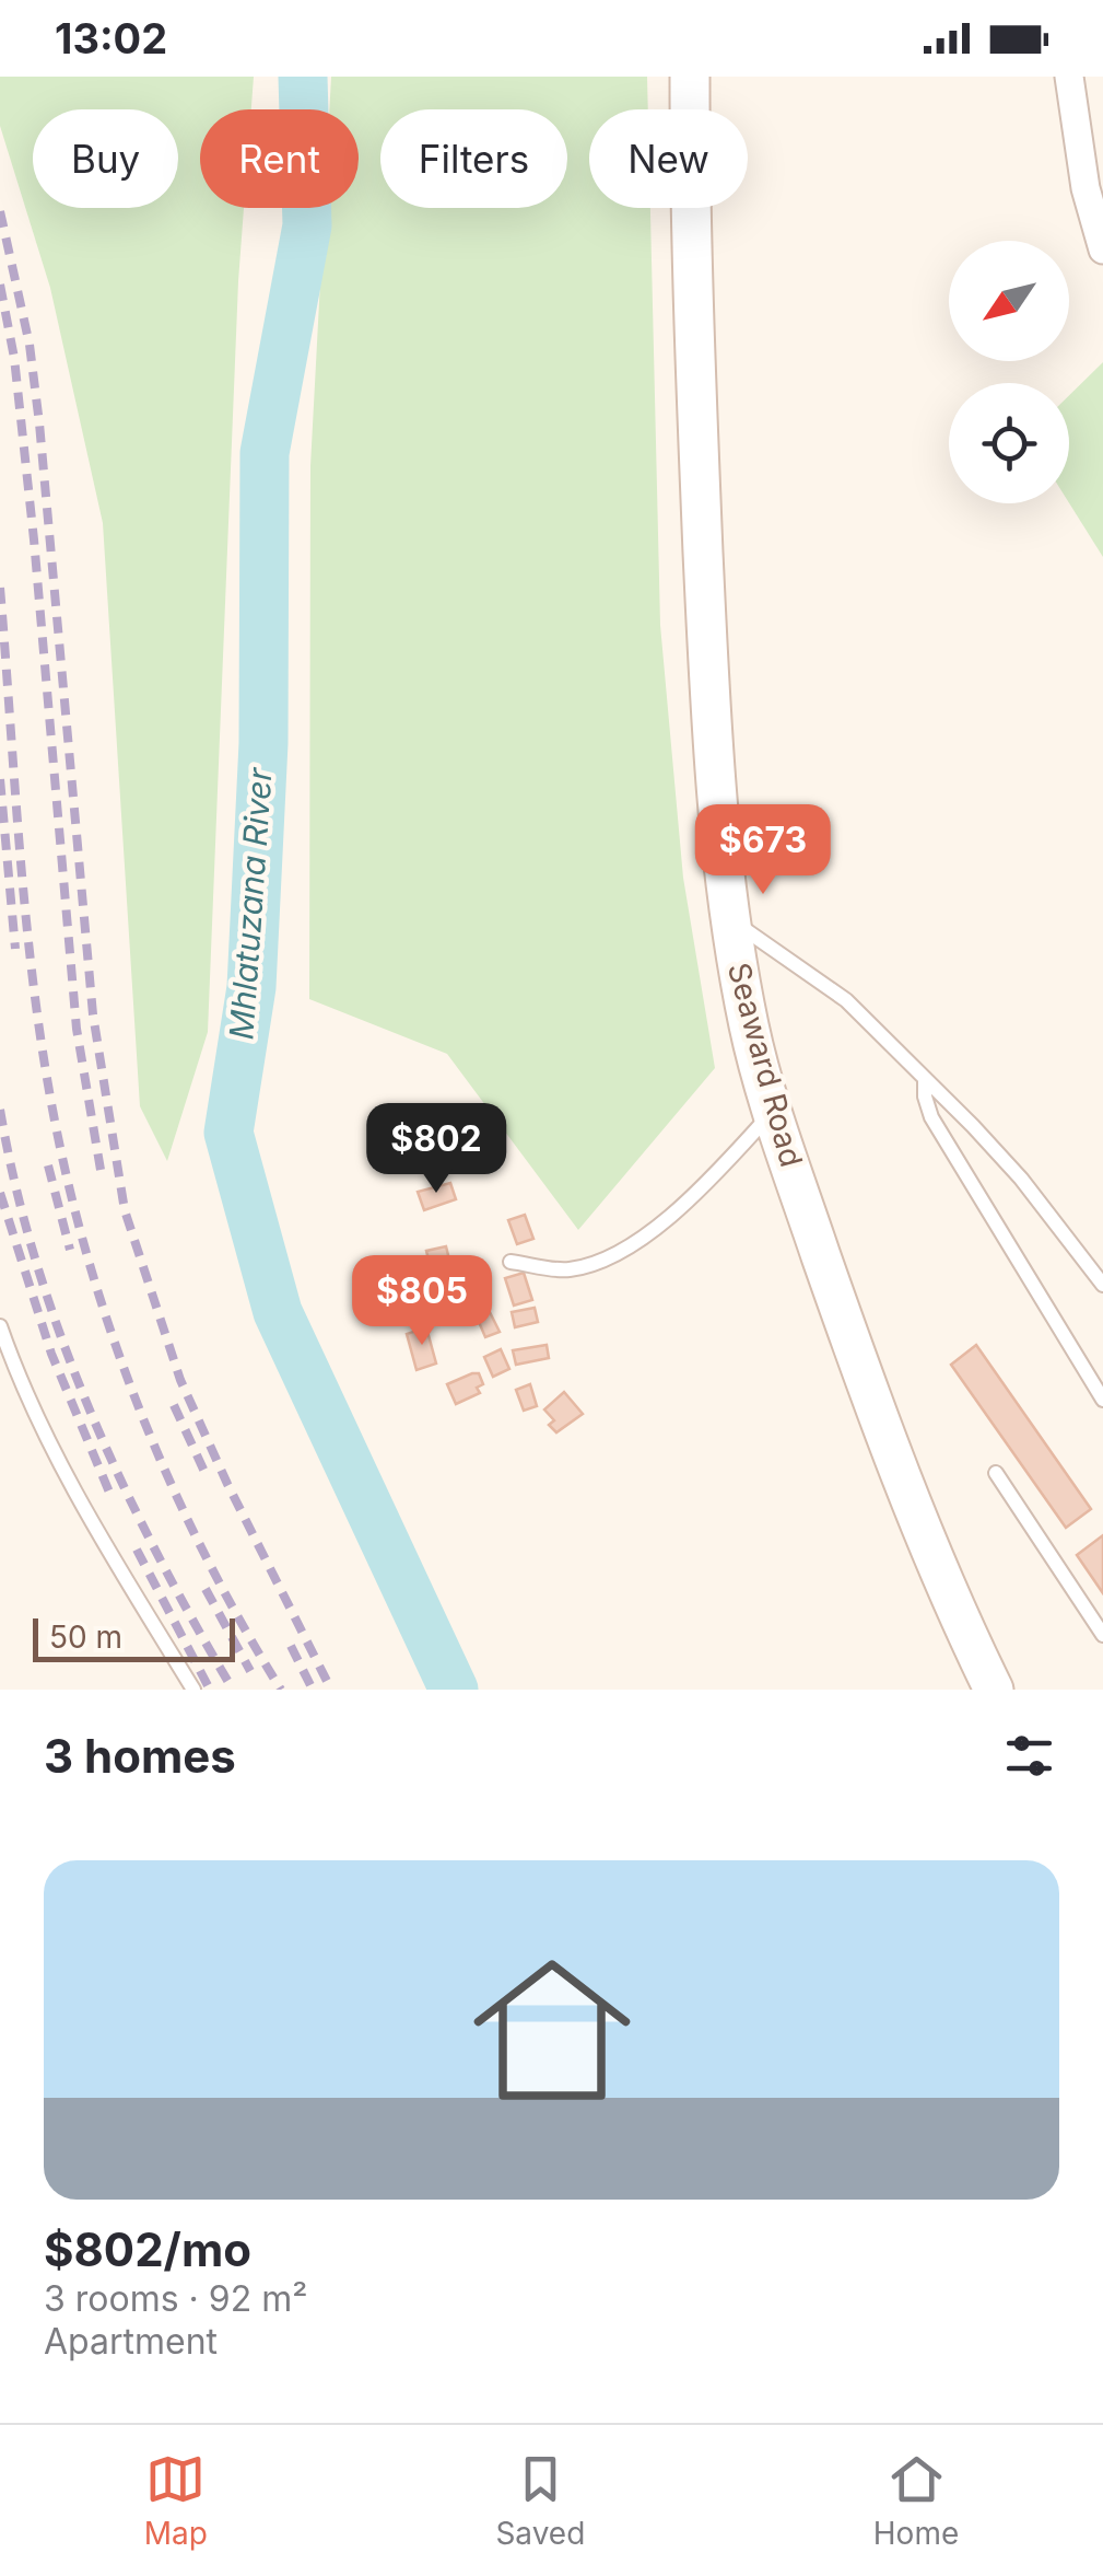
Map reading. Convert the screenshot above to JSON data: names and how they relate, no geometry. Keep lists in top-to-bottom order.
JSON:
{
  "streets": {
    "street": ["Seaward Road"]
  },
  "water": ["Mhlatuzana River"],
  "scale_bar": "50 m",
  "north": "bottom left",
  "page": {
    "status": "13:02",
    "chip": [
      "Buy",
      "Rent",
      "Filters",
      "New"
    ],
    "price": ["$673", "$802", "$805"],
    "scale": "50 m",
    "heading": "3 homes",
    "list": [
      {
        "name": "$802/mo",
        "note": "3 rooms · 92 m² · Apartment"
      }
    ],
    "tabs": ["Map", "Saved", "Home"]
  }
}
